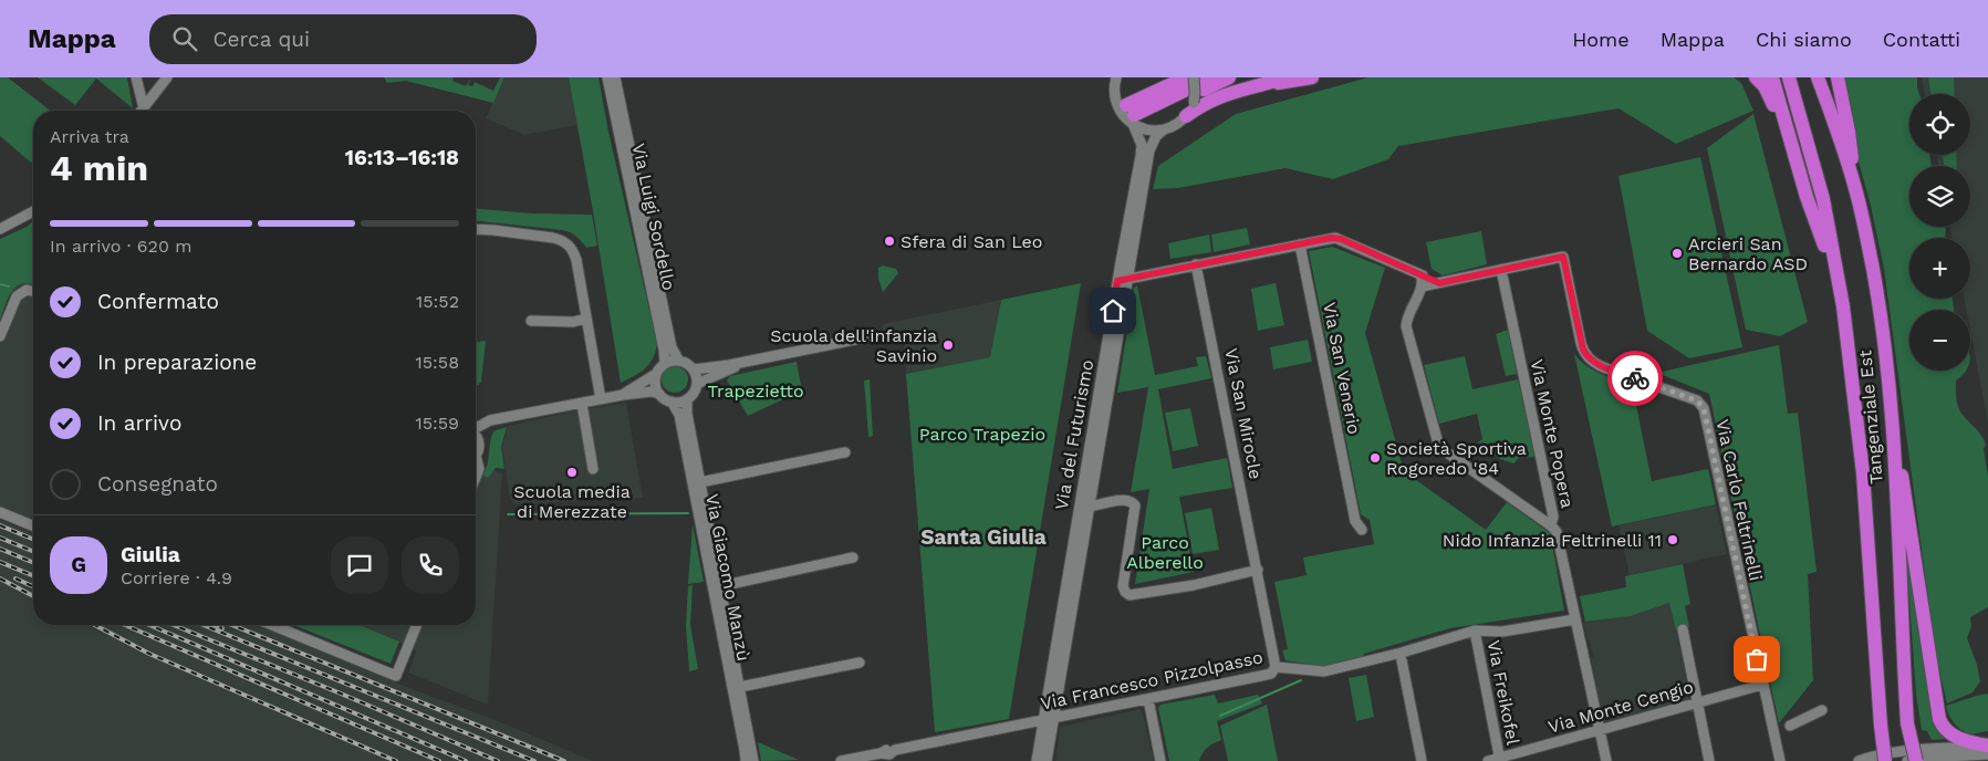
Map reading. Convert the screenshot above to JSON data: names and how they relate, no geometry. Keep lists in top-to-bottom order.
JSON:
{
  "streets": {
    "highway": ["Tangenziale Est"],
    "street": [
      "Via Luigi Sordello",
      "Via San Venerio",
      "Via San Mirocle",
      "Via Monte Popera",
      "Via del Futurismo",
      "Via Carlo Feltrinelli",
      "Via Giacomo Manzù",
      "Via Francesco Pizzolpasso",
      "Via Freikofel",
      "Via Monte Cengio"
    ]
  },
  "crossings": [
    ["Via Luigi Sordello", "Via Giacomo Manzù"],
    ["Via San Mirocle", "Via Francesco Pizzolpasso"],
    ["Via Monte Popera", "Via Carlo Feltrinelli"],
    ["Via Monte Popera", "Via Francesco Pizzolpasso"],
    ["Via Monte Popera", "Via Monte Cengio"],
    ["Via del Futurismo", "Via Francesco Pizzolpasso"],
    ["Via Carlo Feltrinelli", "Via Monte Cengio"],
    ["Via Francesco Pizzolpasso", "Via Freikofel"],
    ["Via Freikofel", "Via Monte Cengio"]
  ],
  "districts": ["Santa Giulia"],
  "parks": ["Trapezietto", "Parco Trapezio", "Parco Alberello"],
  "places": [
    "Sfera di San Leo",
    "Arcieri San Bernardo ASD",
    "Scuola dell'infanzia Savinio",
    "Società Sportiva Rogoredo '84",
    "Scuola media di Merezzate",
    "Nido Infanzia Feltrinelli 11"
  ],
  "page": {
    "header": "Mappa",
    "search": "Cerca qui",
    "nav": [
      "Home",
      "Mappa",
      "Chi siamo",
      "Contatti"
    ],
    "map_buttons": ["+", "−"],
    "heading": ["4 min", "Arriva tra", "16:13–16:18"],
    "panel": ["Giulia", "Corriere · 4.9"],
    "bar": "In arrivo · 620 m",
    "list": [
      ["Confermato", "15:52"],
      ["In preparazione", "15:58"],
      ["In arrivo", "15:59"],
      "Consegnato"
    ],
    "round": "G"
  }
}
